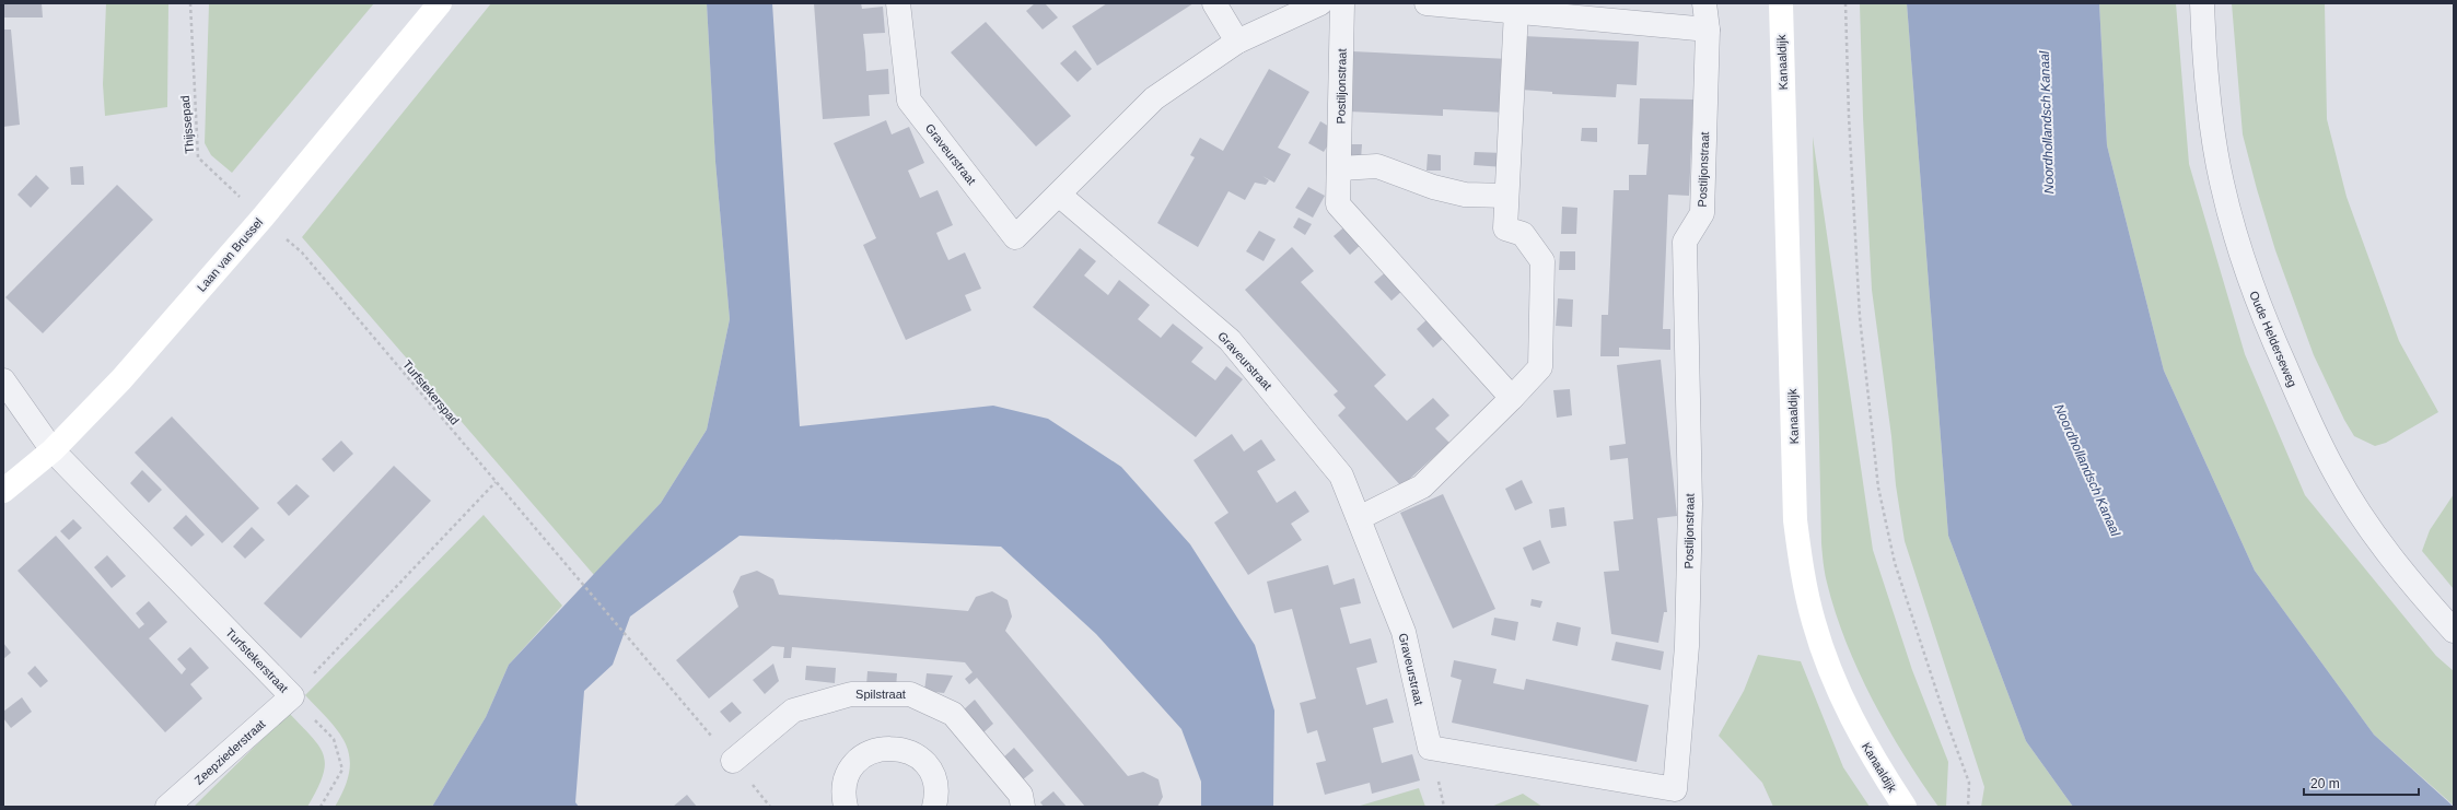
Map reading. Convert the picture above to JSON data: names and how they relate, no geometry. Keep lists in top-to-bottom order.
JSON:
{
  "streets": {
    "street": [
      "Kanaaldijk",
      "Postiljonstraat",
      "Graveurstraat",
      "Laan van Brussel",
      "Oude Helderseweg",
      "Turfstekerstraat",
      "Spilstraat",
      "Zeepziederstraat"
    ],
    "path": ["Thijssepad", "Turfstekerspad"]
  },
  "crossings": [
    ["Postiljonstraat", "Graveurstraat"],
    ["Thijssepad", "Laan van Brussel"],
    ["Thijssepad", "Turfstekerspad"],
    ["Laan van Brussel", "Turfstekerspad"],
    ["Laan van Brussel", "Turfstekerstraat"],
    ["Turfstekerspad", "Turfstekerstraat"],
    ["Turfstekerspad", "Spilstraat"],
    ["Turfstekerstraat", "Zeepziederstraat"]
  ],
  "water": ["Noordhollandsch Kanaal"],
  "scale_bar": "20 m"
}
